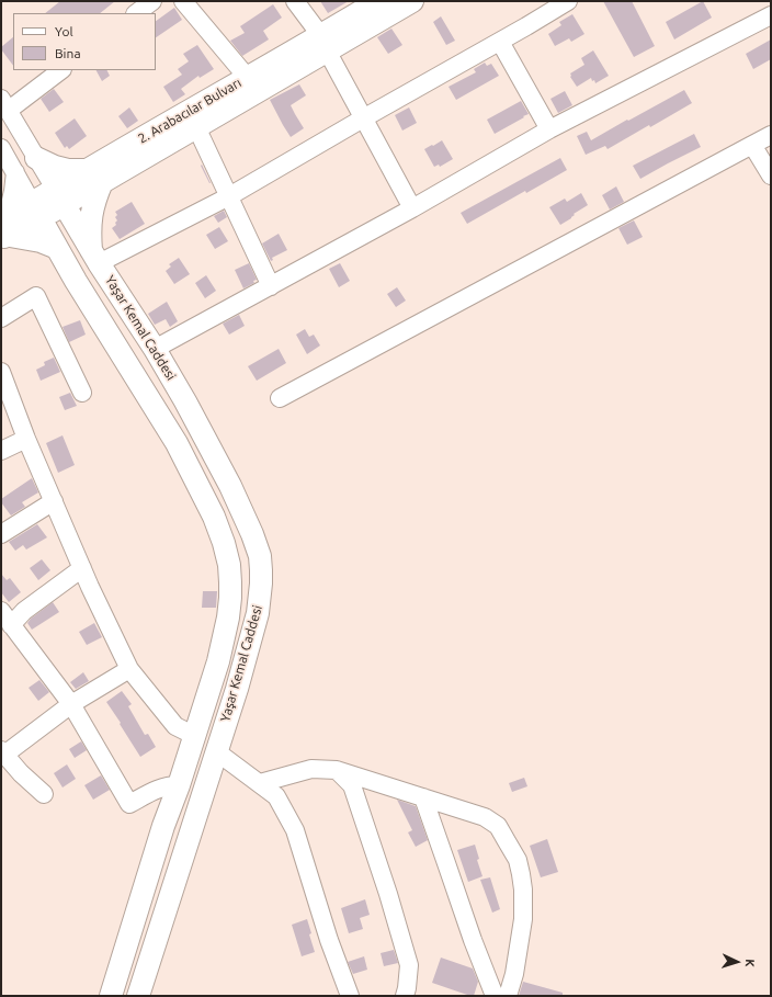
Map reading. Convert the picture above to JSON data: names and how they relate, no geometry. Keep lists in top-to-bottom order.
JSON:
{
  "streets": {
    "main road": ["2. Arabacılar Bulvarı", "Yaşar Kemal Caddesi"]
  },
  "legend": ["Yol", "Bina"],
  "north": "right"
}
